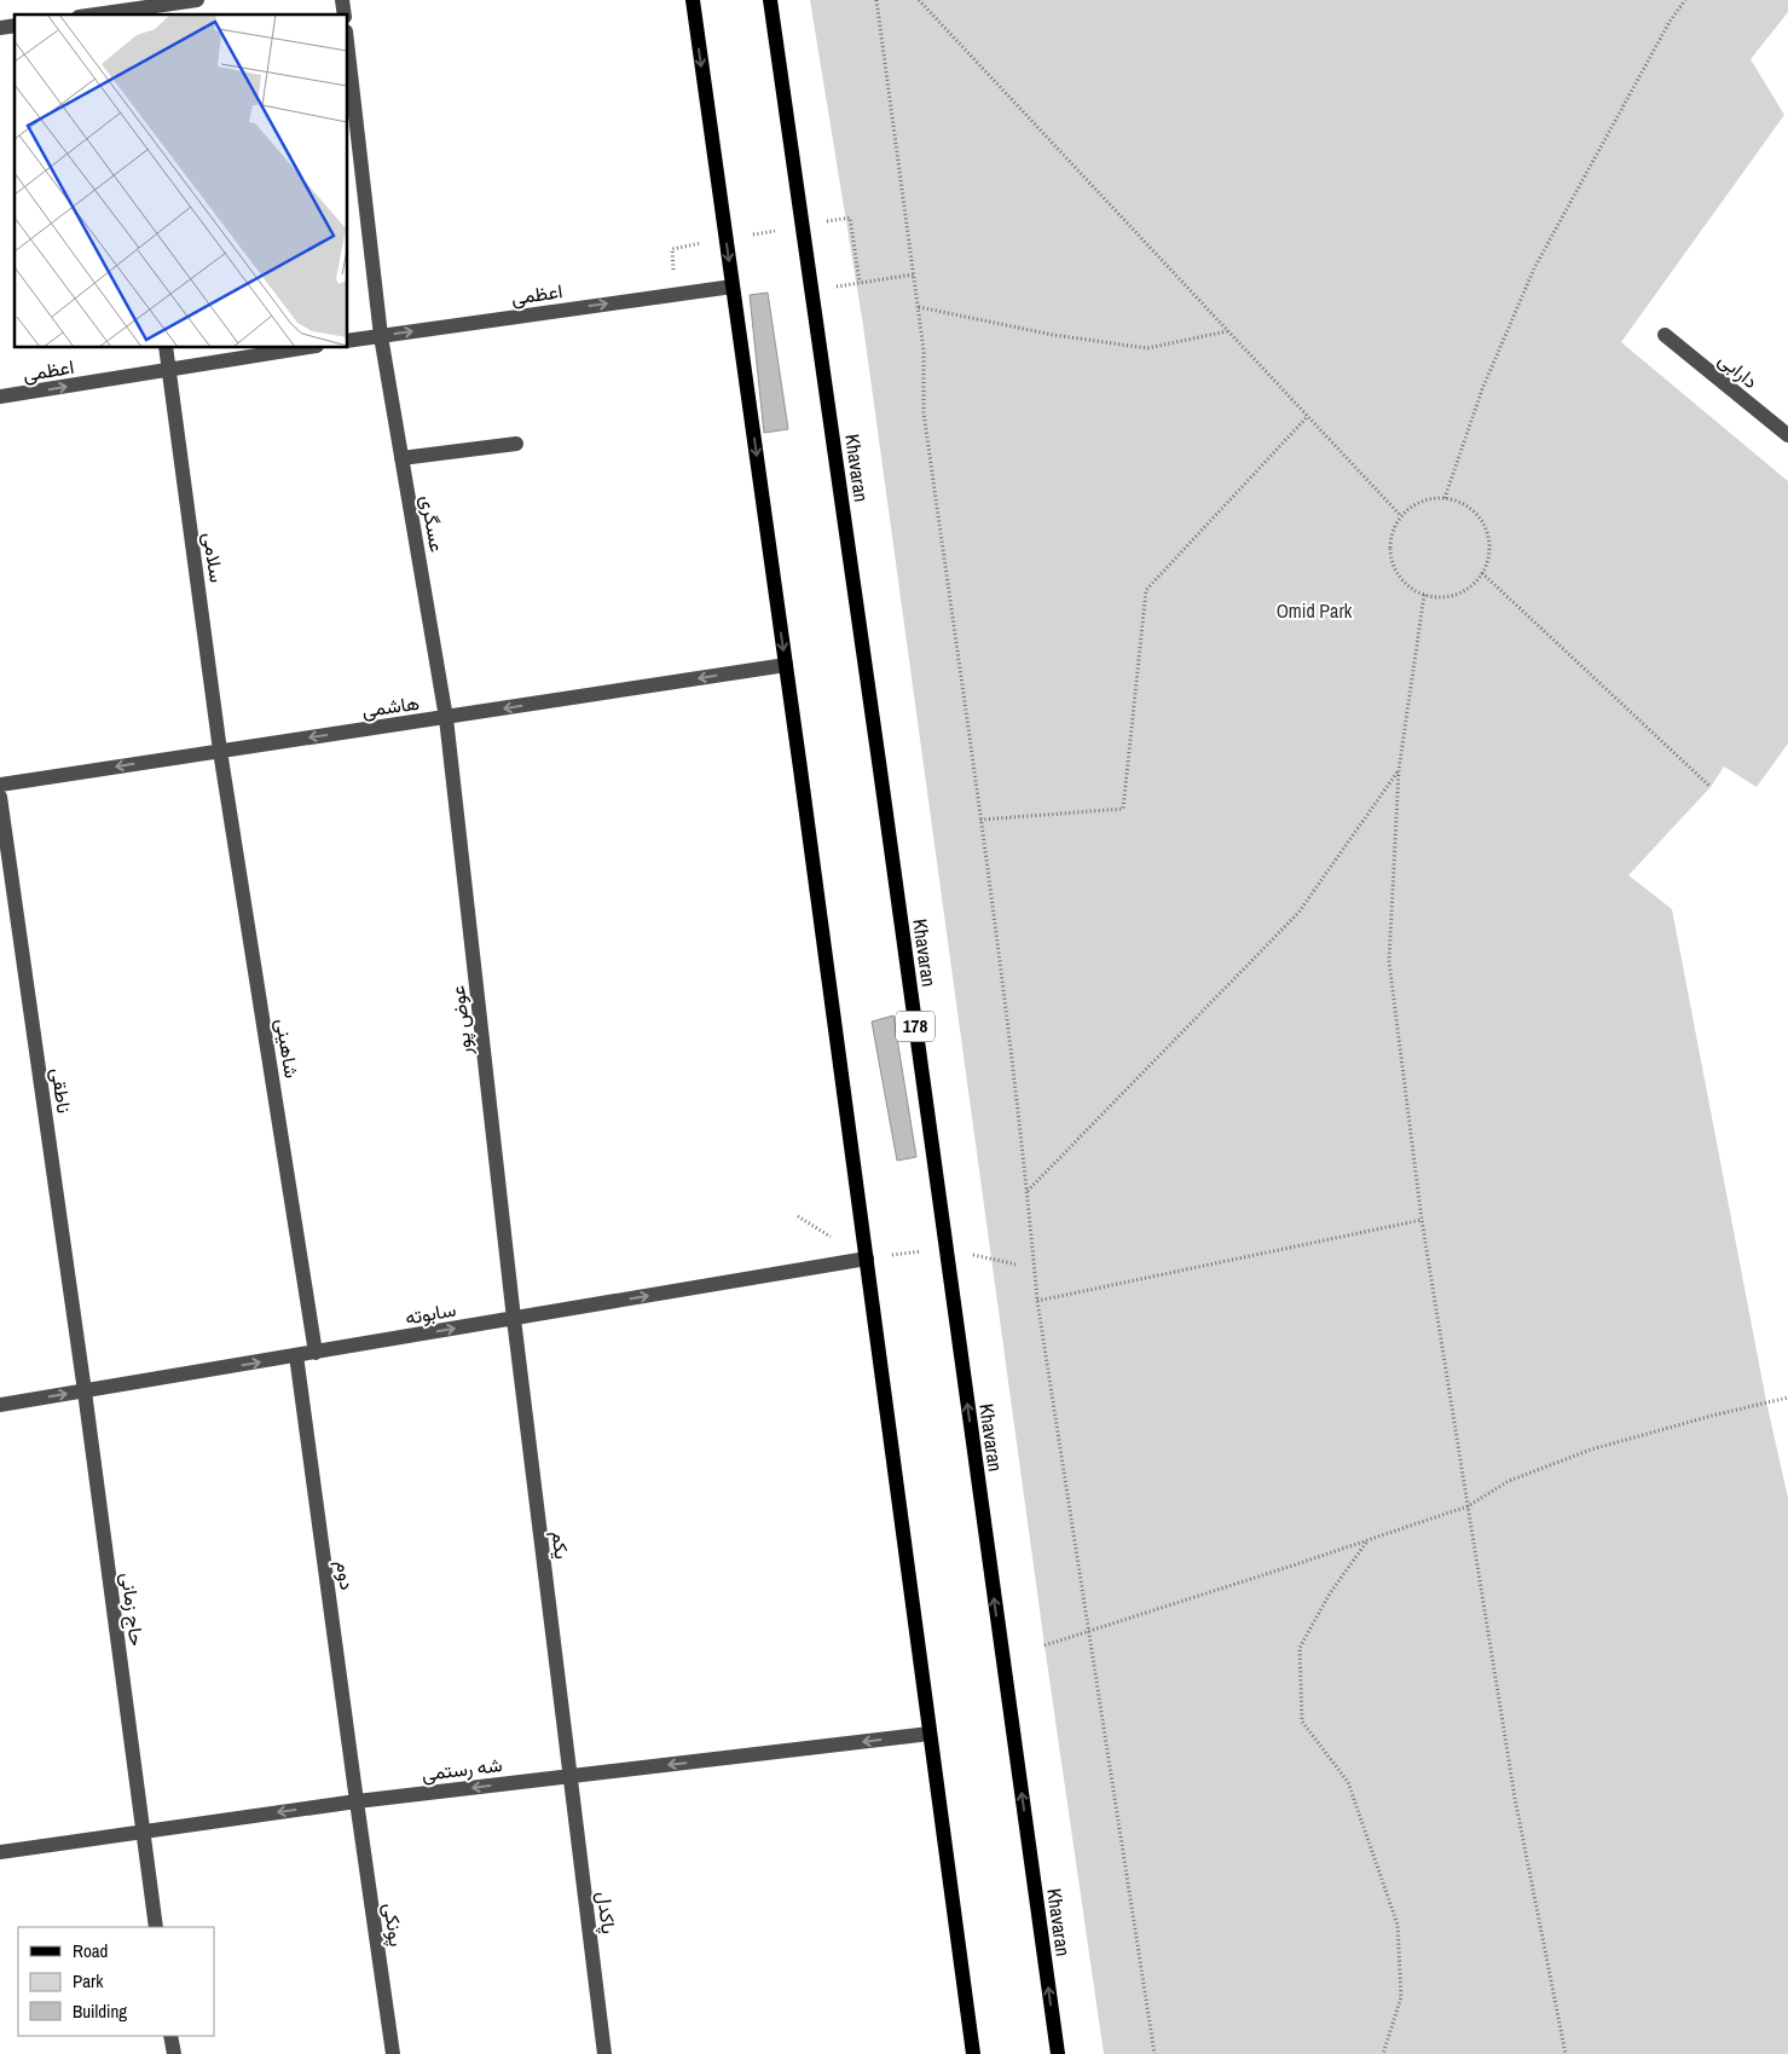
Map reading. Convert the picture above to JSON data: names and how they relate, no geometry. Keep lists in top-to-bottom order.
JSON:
{
  "streets": {
    "main road": ["Khavaran", "178"],
    "street": [
      "اعظمی",
      "دارابی",
      "عسگری",
      "سلامی",
      "هاشمی",
      "عوض پور",
      "شاهینی",
      "ناطقی",
      "سابوته",
      "یکم",
      "دوم",
      "حاج زمانی",
      "شه رستمی",
      "پاکدل",
      "پونکی"
    ]
  },
  "crossings": [
    ["اعظمی", "عسگری"],
    ["اعظمی", "سلامی"],
    ["عسگری", "هاشمی"],
    ["عسگری", "عوض پور"],
    ["سلامی", "هاشمی"],
    ["سلامی", "شاهینی"],
    ["هاشمی", "عوض پور"],
    ["هاشمی", "شاهینی"],
    ["عوض پور", "سابوته"],
    ["عوض پور", "یکم"],
    ["شاهینی", "سابوته"],
    ["ناطقی", "سابوته"],
    ["ناطقی", "حاج زمانی"],
    ["سابوته", "یکم"],
    ["سابوته", "دوم"],
    ["سابوته", "حاج زمانی"],
    ["یکم", "شه رستمی"],
    ["یکم", "پاکدل"],
    ["دوم", "شه رستمی"],
    ["دوم", "پونکی"],
    ["حاج زمانی", "شه رستمی"],
    ["شه رستمی", "پاکدل"],
    ["شه رستمی", "پونکی"]
  ],
  "one_way": [
    "اعظمی",
    "هاشمی",
    "سابوته",
    "شه رستمی"
  ],
  "parks": ["Omid Park"],
  "legend": ["Road", "Park", "Building"]
}
